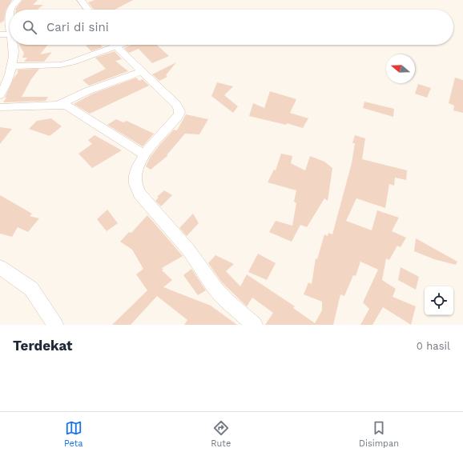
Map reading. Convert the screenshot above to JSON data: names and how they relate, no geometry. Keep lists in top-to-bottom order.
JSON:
{
  "north": "left",
  "page": {
    "search": "Cari di sini",
    "heading": ["Terdekat", "0 hasil"],
    "nav": ["Peta", "Rute", "Disimpan"]
  }
}
